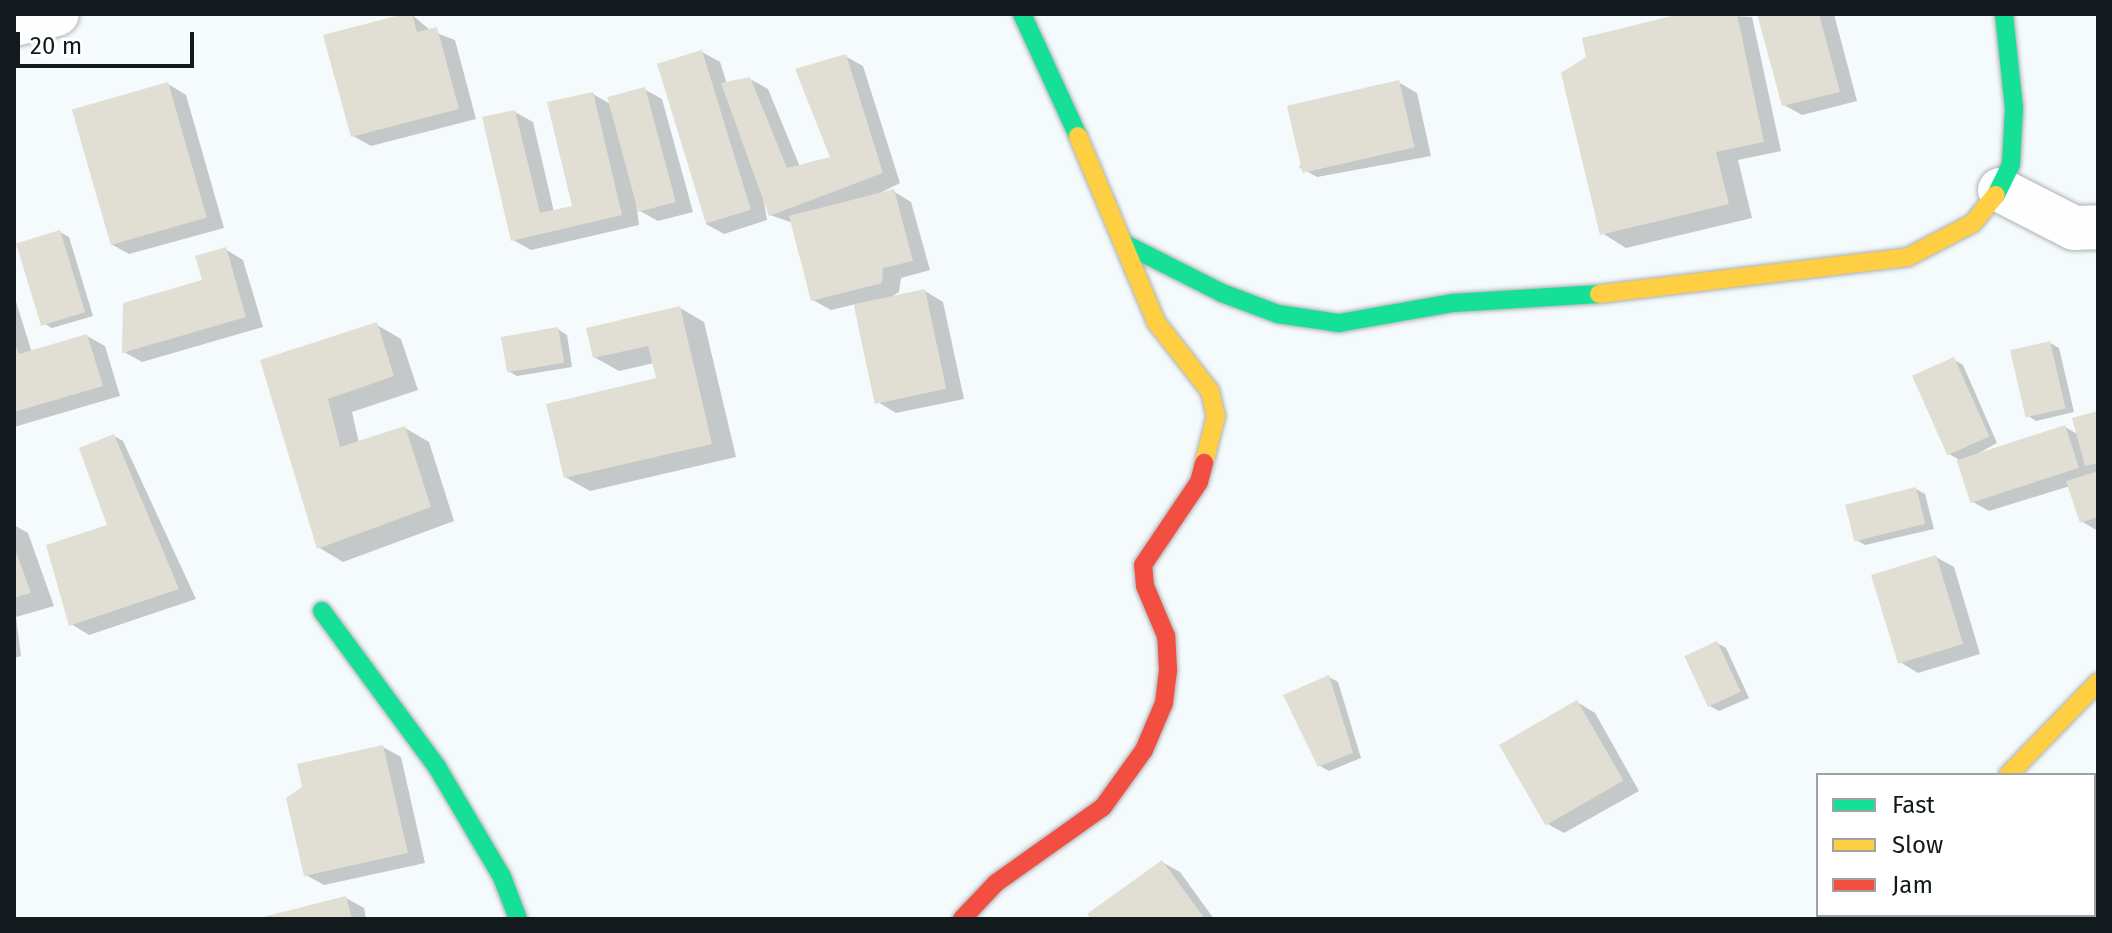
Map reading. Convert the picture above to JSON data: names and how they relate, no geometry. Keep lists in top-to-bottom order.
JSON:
{
  "legend": ["Fast", "Slow", "Jam"],
  "scale_bar": "20 m"
}
